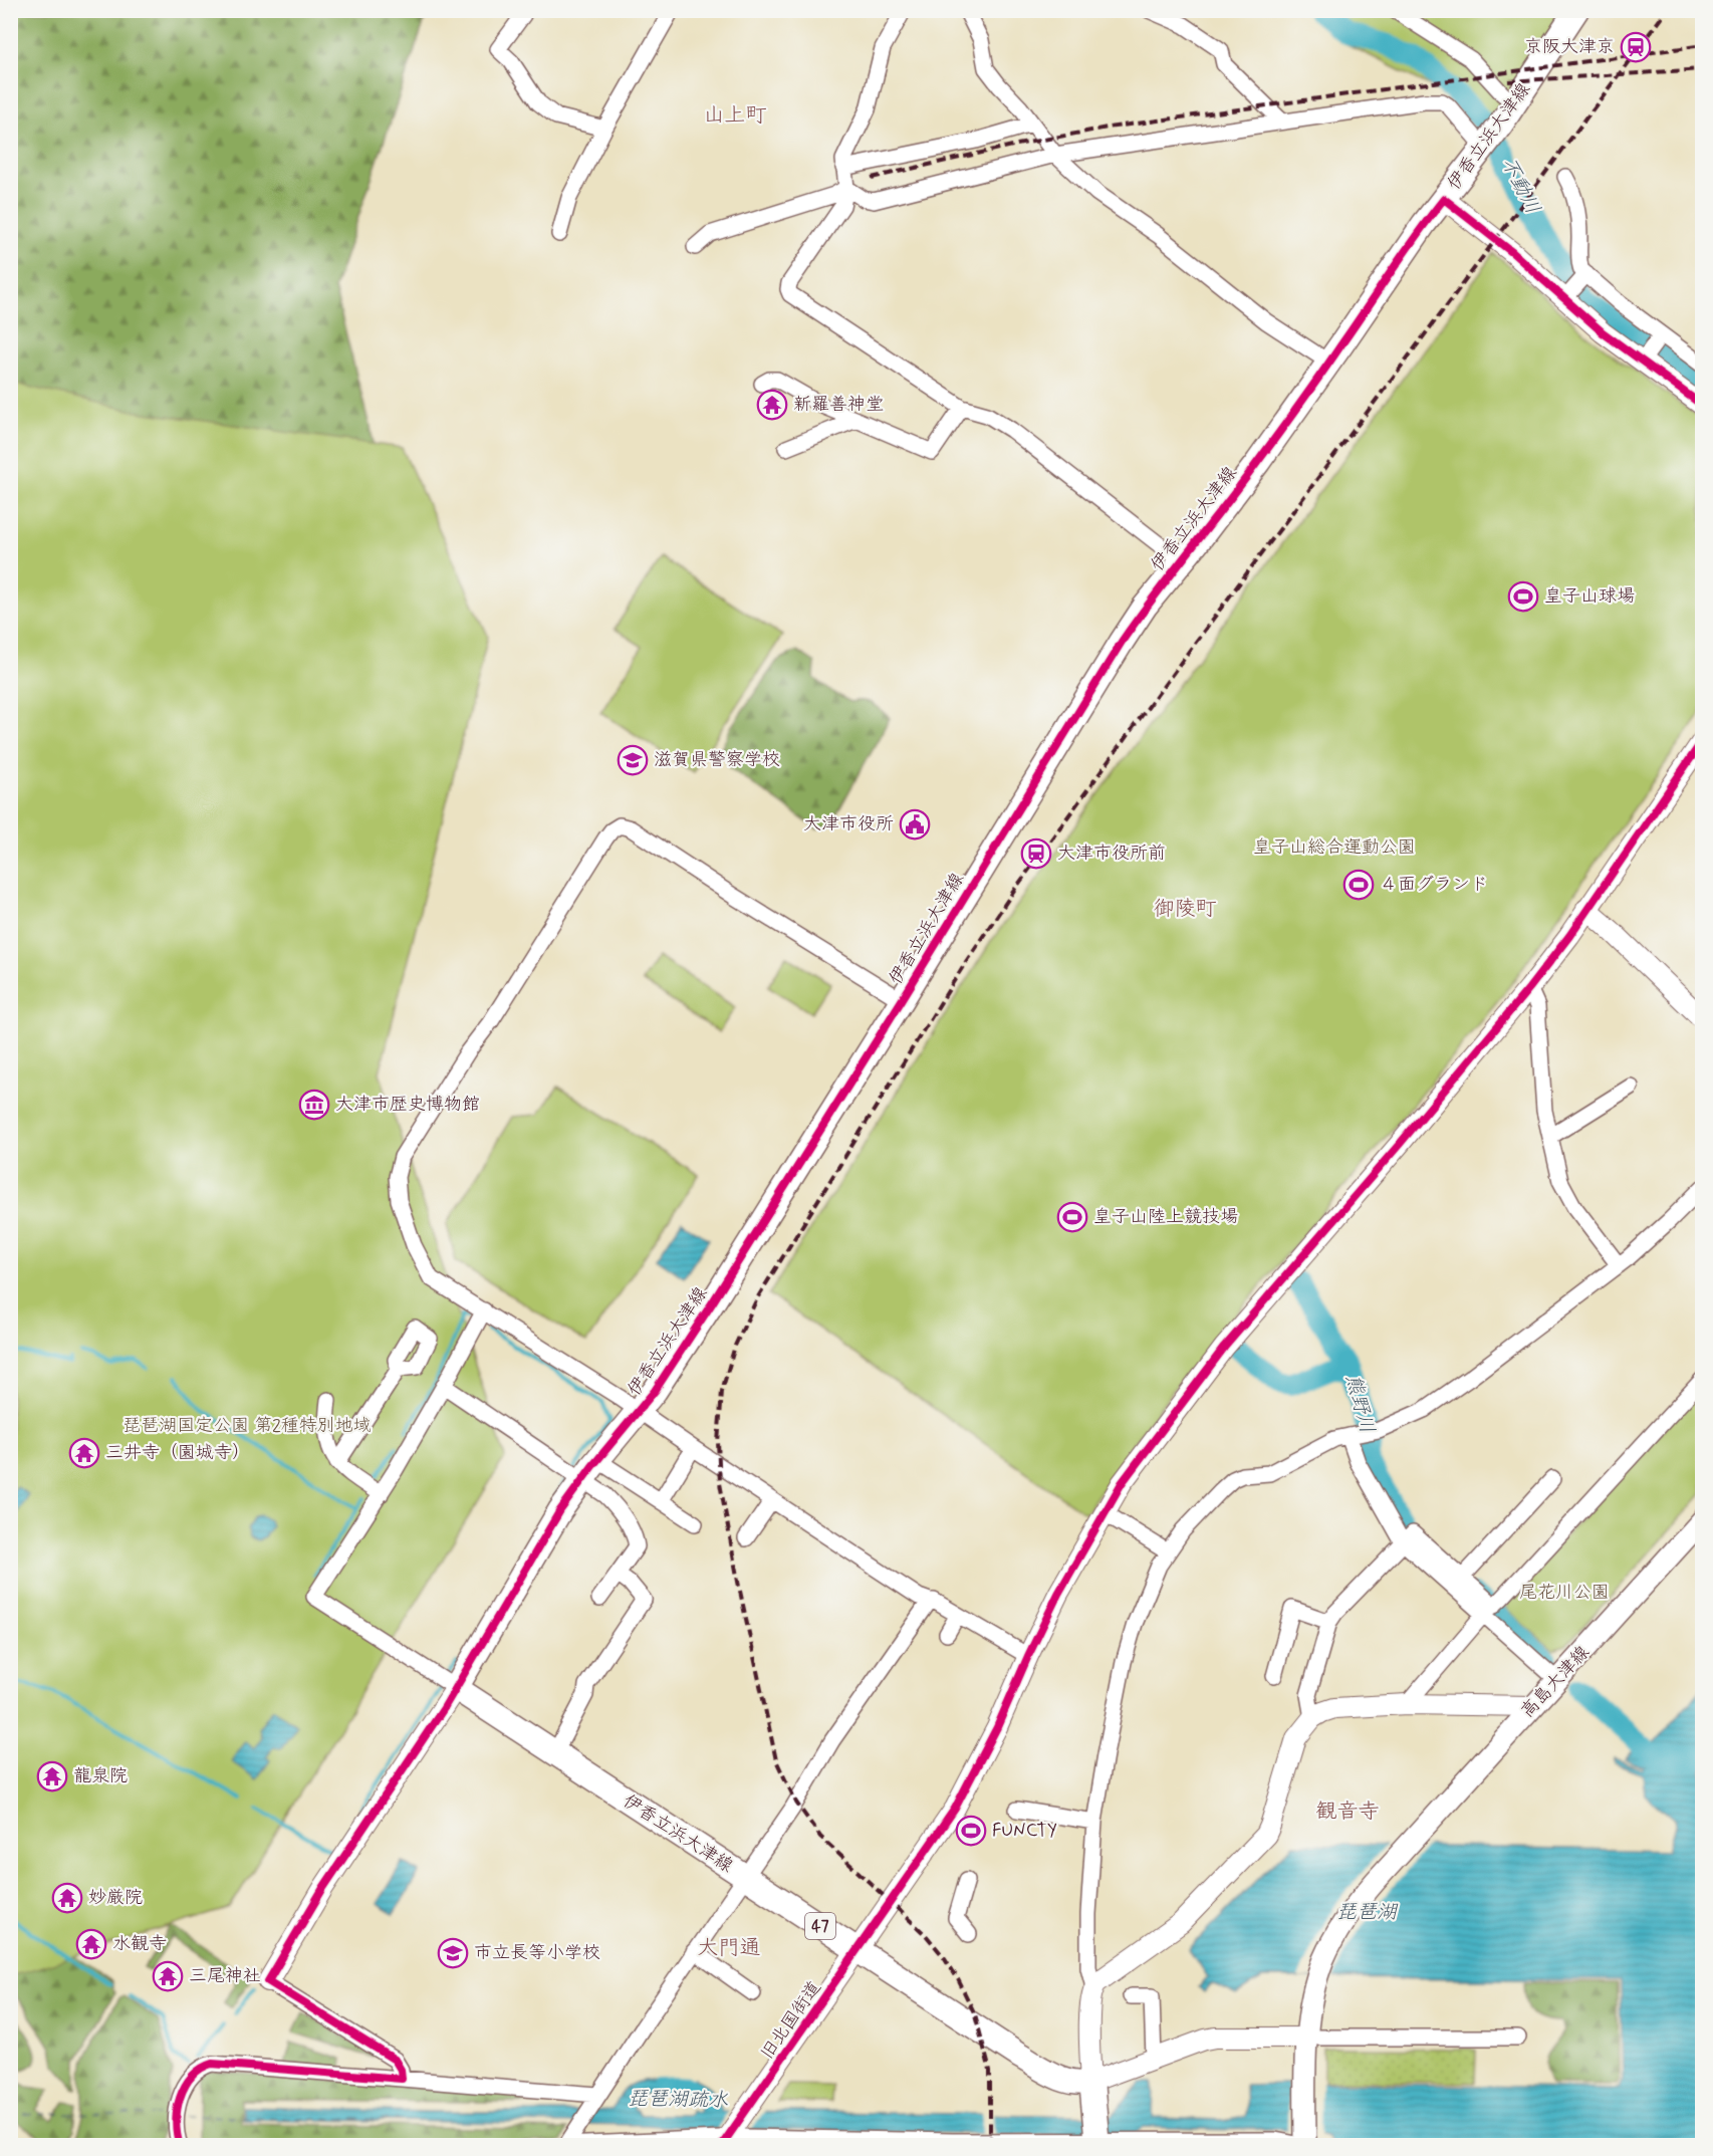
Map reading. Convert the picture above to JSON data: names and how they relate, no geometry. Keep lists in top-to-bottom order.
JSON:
{
  "streets": {
    "main road": ["伊香立浜大津線", "高島大津線", "47"],
    "street": ["旧北国街道"]
  },
  "crossings": [
    ["伊香立浜大津線", "旧北国街道"]
  ],
  "districts": [
    "山上町",
    "御陵町",
    "観音寺",
    "大門通"
  ],
  "water": [
    "不動川",
    "熊野川",
    "琵琶湖",
    "琵琶湖疏水"
  ],
  "parks": ["皇子山総合運動公園", "琵琶湖国定公園 第2種特別地域", "尾花川公園"],
  "places": {
    "station": ["京阪大津京", "大津市役所前"],
    "temple": [
      "新羅善神堂",
      "三井寺（園城寺）",
      "龍泉院",
      "妙厳院",
      "水観寺",
      "三尾神社"
    ],
    "sports": [
      "皇子山球場",
      "４面グランド",
      "皇子山陸上競技場",
      "FUNCTY"
    ],
    "school or university": ["滋賀県警察学校", "市立長等小学校"],
    "public building": ["大津市役所"],
    "museum": ["大津市歴史博物館"]
  }
}
